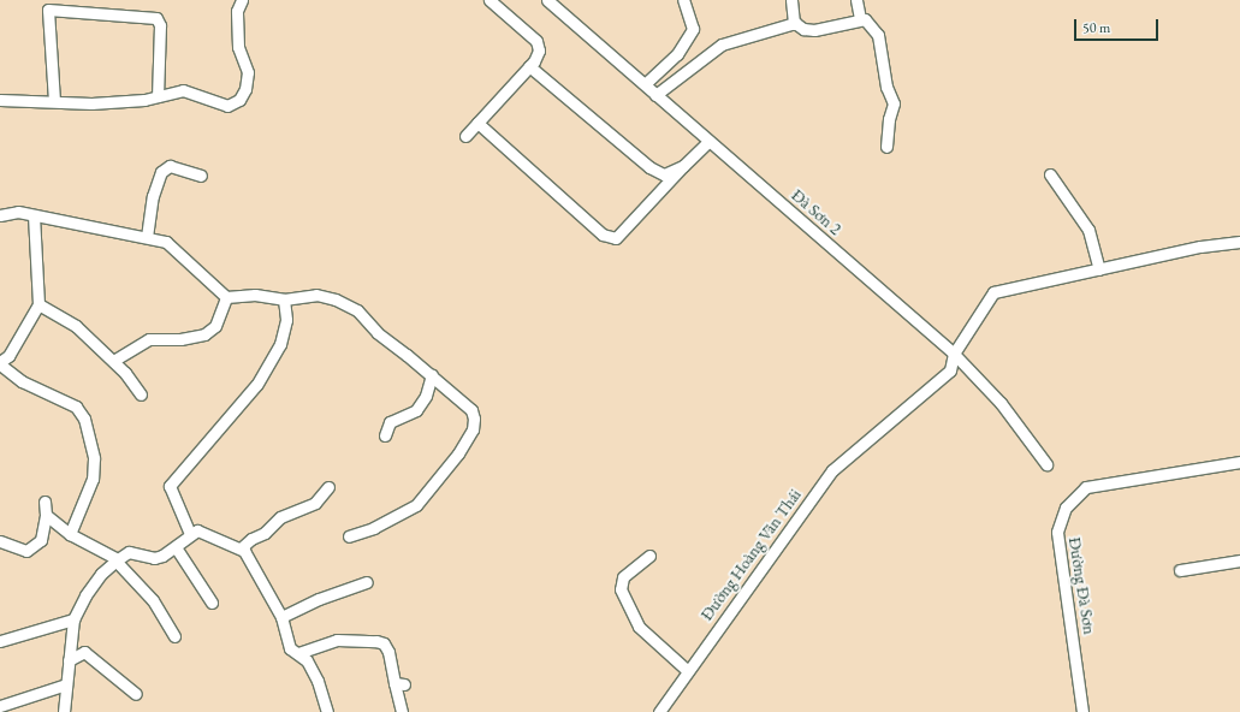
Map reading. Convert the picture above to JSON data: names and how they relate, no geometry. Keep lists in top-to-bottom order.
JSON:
{
  "streets": {
    "street": ["Đà Sơn 2", "Đường Hoàng Văn Thái", "Đường Đà Sơn"]
  },
  "crossings": [
    ["Đà Sơn 2", "Đường Hoàng Văn Thái"]
  ],
  "scale_bar": "50 m"
}
